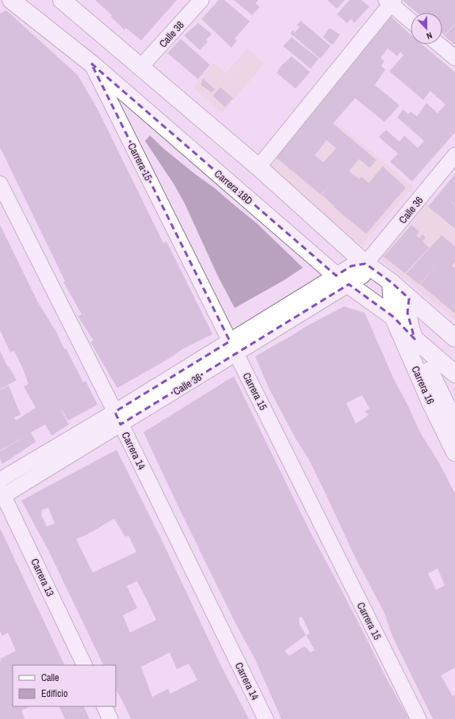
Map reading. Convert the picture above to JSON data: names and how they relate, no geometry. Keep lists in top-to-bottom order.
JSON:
{
  "streets": {
    "main road": ["Carrera 18D", "Carrera 16"],
    "street": [
      "Calle 38",
      "Carrera 15",
      "Calle 36",
      "Carrera 14",
      "Carrera 13"
    ]
  },
  "crossings": [
    ["Carrera 15", "Carrera 18D"],
    ["Carrera 15", "Calle 36"],
    ["Carrera 18D", "Calle 36"],
    ["Carrera 18D", "Carrera 16"],
    ["Calle 36", "Carrera 14"],
    ["Calle 36", "Carrera 13"]
  ],
  "legend": ["Calle", "Edificio"],
  "north": "bottom"
}
